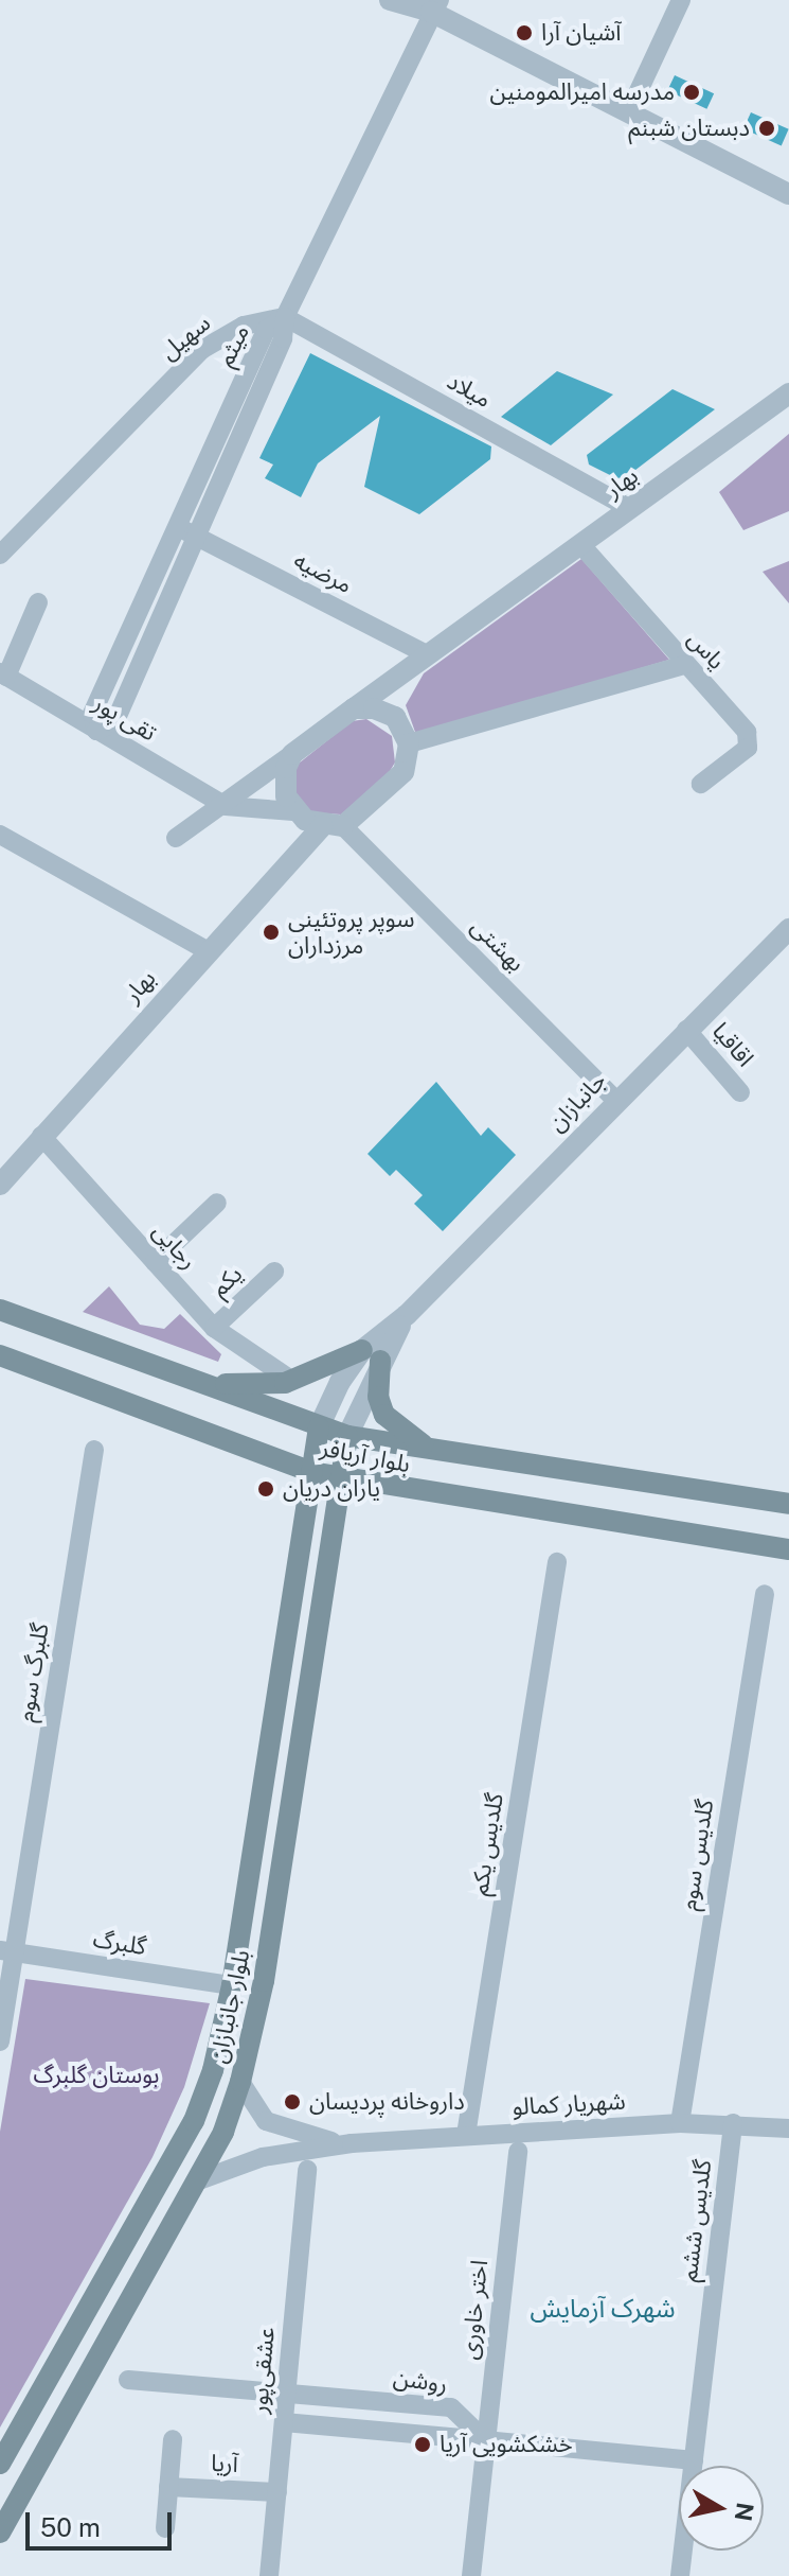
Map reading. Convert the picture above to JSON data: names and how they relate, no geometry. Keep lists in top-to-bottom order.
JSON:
{
  "streets": {
    "main road": ["بلوار آریافر", "بلوار جانبازان"],
    "street": [
      "سهیل",
      "میثم",
      "میلاد",
      "بهار",
      "مرضیه",
      "یاس",
      "تقی پور",
      "بهشتی",
      "اقاقیا",
      "جانبازان",
      "رجایی",
      "یکم",
      "گلبرگ سوم",
      "گلدیس یکم",
      "گلدیس سوم",
      "گلبرگ",
      "شهریار کمالو",
      "گلدیس ششم",
      "اختر خاوری",
      "عشقی‌پور",
      "روشن",
      "آریا"
    ]
  },
  "crossings": [
    ["سهیل", "میثم"],
    ["سهیل", "میلاد"],
    ["میثم", "میلاد"],
    ["میثم", "مرضیه"],
    ["میثم", "تقی پور"],
    ["میلاد", "بهار"],
    ["بهار", "مرضیه"],
    ["بهار", "یاس"],
    ["بهار", "بهشتی"],
    ["بهار", "رجایی"],
    ["بهشتی", "جانبازان"],
    ["اقاقیا", "جانبازان"],
    ["جانبازان", "بلوار آریافر"],
    ["جانبازان", "بلوار جانبازان"],
    ["رجایی", "یکم"],
    ["بلوار آریافر", "بلوار جانبازان"],
    ["گلبرگ سوم", "گلبرگ"],
    ["گلدیس یکم", "شهریار کمالو"],
    ["گلدیس سوم", "شهریار کمالو"],
    ["گلبرگ", "بلوار جانبازان"],
    ["شهریار کمالو", "گلدیس ششم"],
    ["اختر خاوری", "روشن"],
    ["عشقی‌پور", "روشن"],
    ["عشقی‌پور", "آریا"]
  ],
  "districts": ["شهرک آزمایش"],
  "parks": ["بوستان گلبرگ"],
  "places": [
    "آشیان آرا",
    "مدرسه امیرالمومنین",
    "دبستان شبنم",
    "سوپر پروتئینی مرزداران",
    "یاران دریان",
    "داروخانه پردیسان",
    "خشکشویی آریا"
  ],
  "scale_bar": "50 m",
  "north": "right"
}
